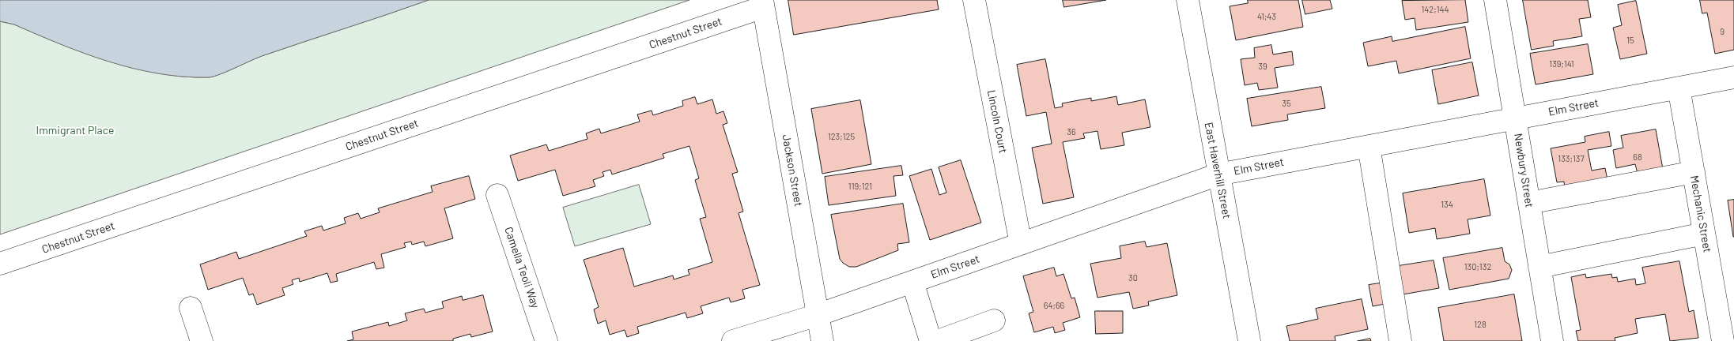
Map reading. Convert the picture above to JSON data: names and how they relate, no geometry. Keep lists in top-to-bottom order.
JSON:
{
  "streets": {
    "street": [
      "Chestnut Street",
      "Elm Street",
      "Lincoln Court",
      "Jackson Street",
      "East Haverhill Street",
      "Newbury Street",
      "Mechanic Street",
      "Camella Teoli Way"
    ]
  },
  "crossings": [
    ["Chestnut Street", "Jackson Street"],
    ["Elm Street", "Lincoln Court"],
    ["Elm Street", "Jackson Street"],
    ["Elm Street", "East Haverhill Street"],
    ["Elm Street", "Newbury Street"],
    ["Elm Street", "Mechanic Street"]
  ],
  "parks": ["Immigrant Place"],
  "house_numbers": [
    "142;144",
    "41;43",
    "9",
    "15",
    "139;141",
    "39",
    "35",
    "36",
    "123;125",
    "68",
    "133;137",
    "119;121",
    "134",
    "130;132",
    "30",
    "64;66",
    "128"
  ]
}
